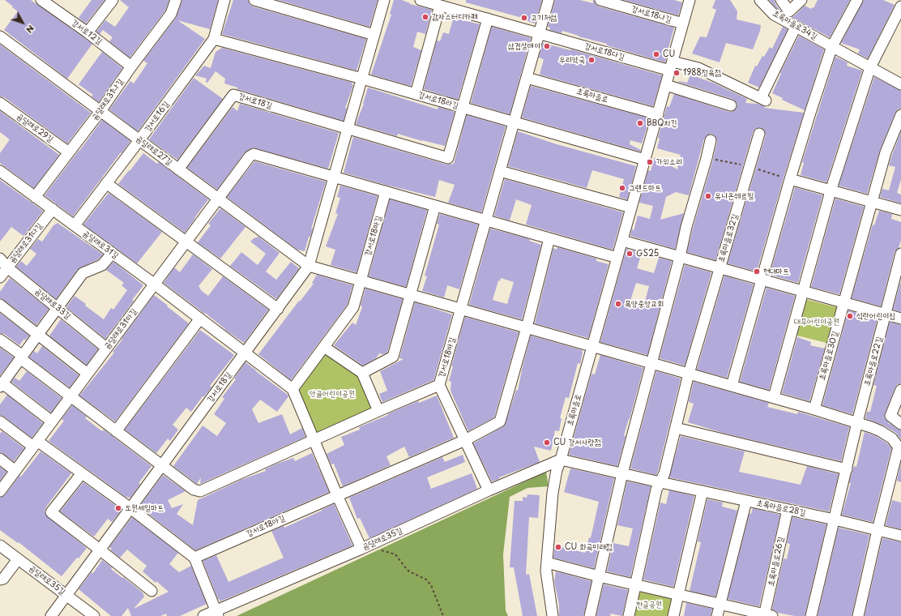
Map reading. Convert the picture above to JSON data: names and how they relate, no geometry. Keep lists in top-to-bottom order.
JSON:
{
  "streets": {
    "street": [
      "강서로18나길",
      "초록마을로34길",
      "강서로12길",
      "강서로18다길",
      "초록마을로",
      "곰달래로31나길",
      "강서로18라길",
      "강서로18길",
      "강서로16길",
      "곰달래로29길",
      "곰달래로27길",
      "강서로18마길",
      "초록마을로32길",
      "곰달래로31다길",
      "곰달래로31길",
      "곰달래로33길",
      "곰달래로31마길",
      "초록마을로30길",
      "강서로18바길",
      "초록마을로22길",
      "초록마을로28길",
      "강서로18아길",
      "곰달래로35길",
      "초록마을로26길"
    ]
  },
  "crossings": [
    ["강서로18나길", "초록마을로"],
    ["강서로12길", "곰달래로31나길"],
    ["강서로18다길", "초록마을로"],
    ["초록마을로", "강서로18라길"],
    ["초록마을로", "초록마을로32길"],
    ["초록마을로", "초록마을로28길"],
    ["초록마을로", "곰달래로35길"],
    ["초록마을로", "초록마을로26길"],
    ["곰달래로31나길", "곰달래로29길"],
    ["곰달래로31나길", "곰달래로27길"],
    ["곰달래로31나길", "곰달래로31길"],
    ["강서로18라길", "강서로18길"],
    ["강서로18길", "곰달래로27길"],
    ["강서로18길", "곰달래로31길"],
    ["강서로18길", "곰달래로35길"],
    ["강서로16길", "곰달래로27길"],
    ["강서로16길", "곰달래로31길"],
    ["초록마을로32길", "초록마을로30길"],
    ["초록마을로32길", "초록마을로22길"],
    ["곰달래로31다길", "곰달래로31길"],
    ["곰달래로31다길", "곰달래로33길"],
    ["곰달래로31길", "곰달래로31마길"],
    ["곰달래로33길", "곰달래로31마길"],
    ["강서로18바길", "강서로18아길"],
    ["강서로18바길", "곰달래로35길"],
    ["초록마을로22길", "초록마을로28길"],
    ["초록마을로28길", "곰달래로35길"],
    ["초록마을로28길", "초록마을로26길"]
  ],
  "parks": ["대무어린이공원", "안골어린이공원", "한글공원"],
  "places": [
    "감자스터디카페",
    "고기처럼",
    "삼겹살데이",
    "CU",
    "우리약국",
    "1988정육점",
    "BBQ치킨",
    "가위소리",
    "그랜드마트",
    "유니온쉐르빌",
    "GS25",
    "현대마트",
    "목양중앙교회",
    "석란어린이집",
    "CU 강서사랑점",
    "도원세일마트",
    "CU 화곡미래점"
  ],
  "north": "bottom right"
}
